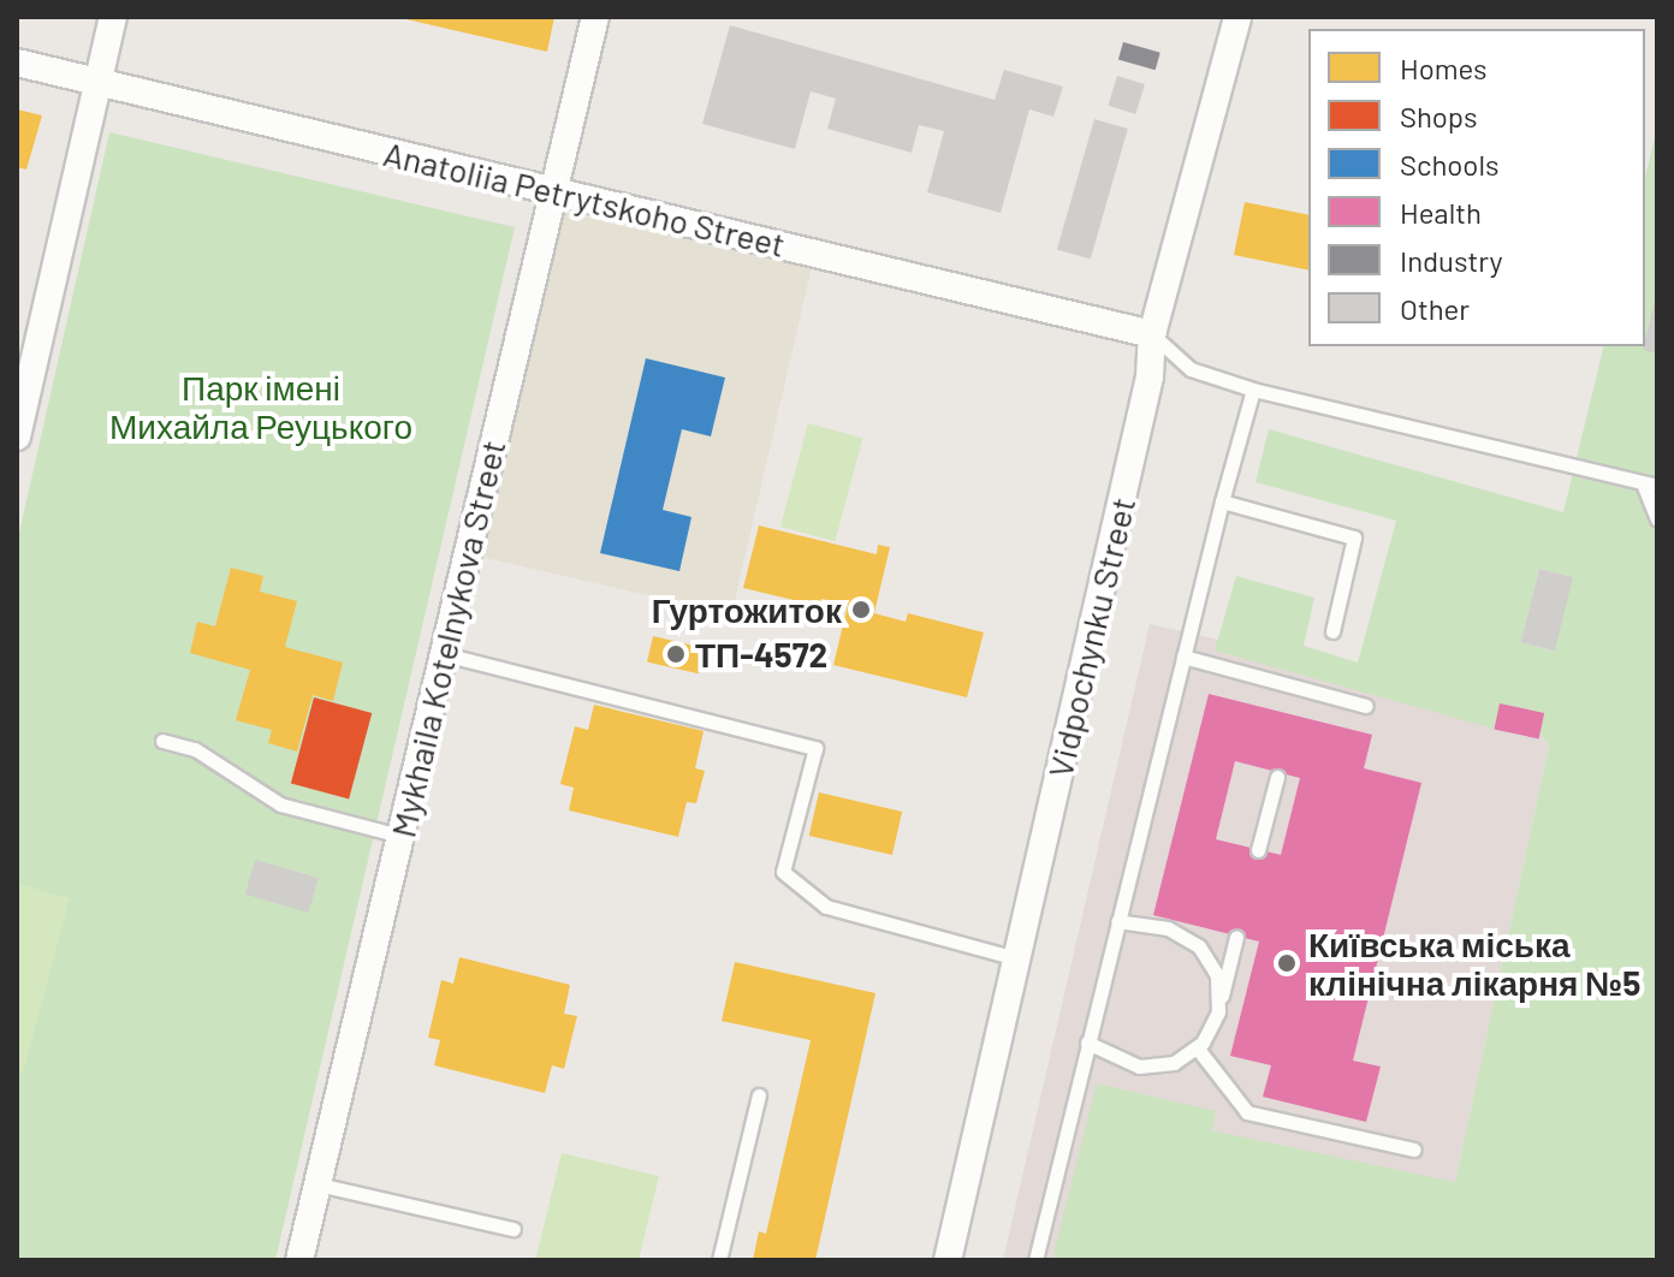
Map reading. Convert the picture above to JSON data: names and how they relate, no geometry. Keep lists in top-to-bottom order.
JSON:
{
  "streets": {
    "street": ["Anatoliia Petrytskoho Street", "Vidpochynku Street", "Mykhaila Kotelnykova Street"]
  },
  "crossings": [
    ["Anatoliia Petrytskoho Street", "Vidpochynku Street"],
    ["Anatoliia Petrytskoho Street", "Mykhaila Kotelnykova Street"]
  ],
  "parks": ["Парк імені Михайла Реуцького"],
  "places": ["Гуртожиток", "ТП-4572", "Київська міська клінічна лікарня №5"],
  "legend": [
    "Homes",
    "Shops",
    "Schools",
    "Health",
    "Industry",
    "Other"
  ]
}
